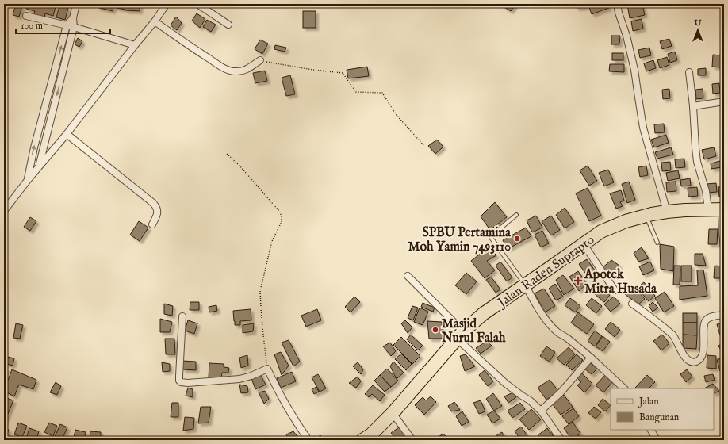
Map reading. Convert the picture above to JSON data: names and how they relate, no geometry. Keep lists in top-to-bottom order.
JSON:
{
  "streets": {
    "highway": ["Jalan Raden Suprapto"]
  },
  "places": {
    "other": ["SPBU Pertamina Moh Yamin 7493110", "Masjid Nurul Falah"],
    "health": ["Apotek Mitra Husada"]
  },
  "legend": ["Jalan", "Bangunan"],
  "scale_bar": "100 m",
  "north": "top"
}
